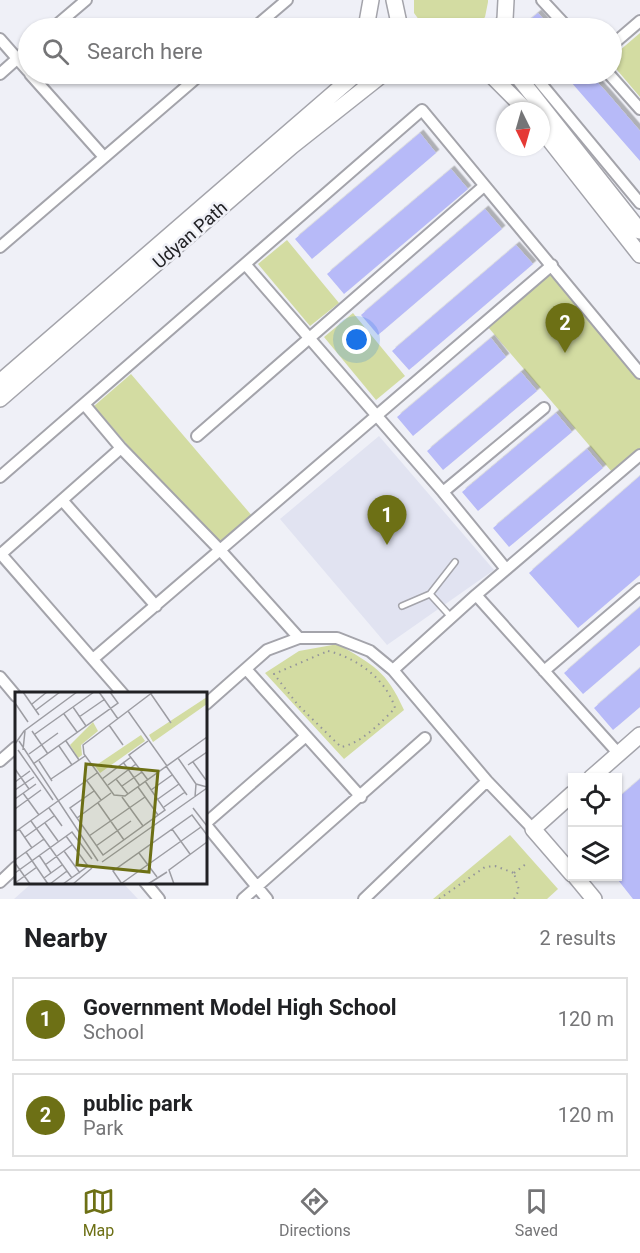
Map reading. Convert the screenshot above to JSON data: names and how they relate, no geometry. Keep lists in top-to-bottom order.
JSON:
{
  "streets": {
    "main road": ["Udyan Path"]
  },
  "north": "bottom",
  "page": {
    "search": "Search here",
    "pins": ["2", "1"],
    "heading": ["Nearby", "2 results"],
    "list": [
      {
        "mark": "1",
        "name": "Government Model High School",
        "note": "School",
        "value": "120 m"
      },
      {
        "mark": "2",
        "name": "public park",
        "note": "Park",
        "value": "120 m"
      }
    ],
    "nav": ["Map", "Directions", "Saved"]
  }
}
